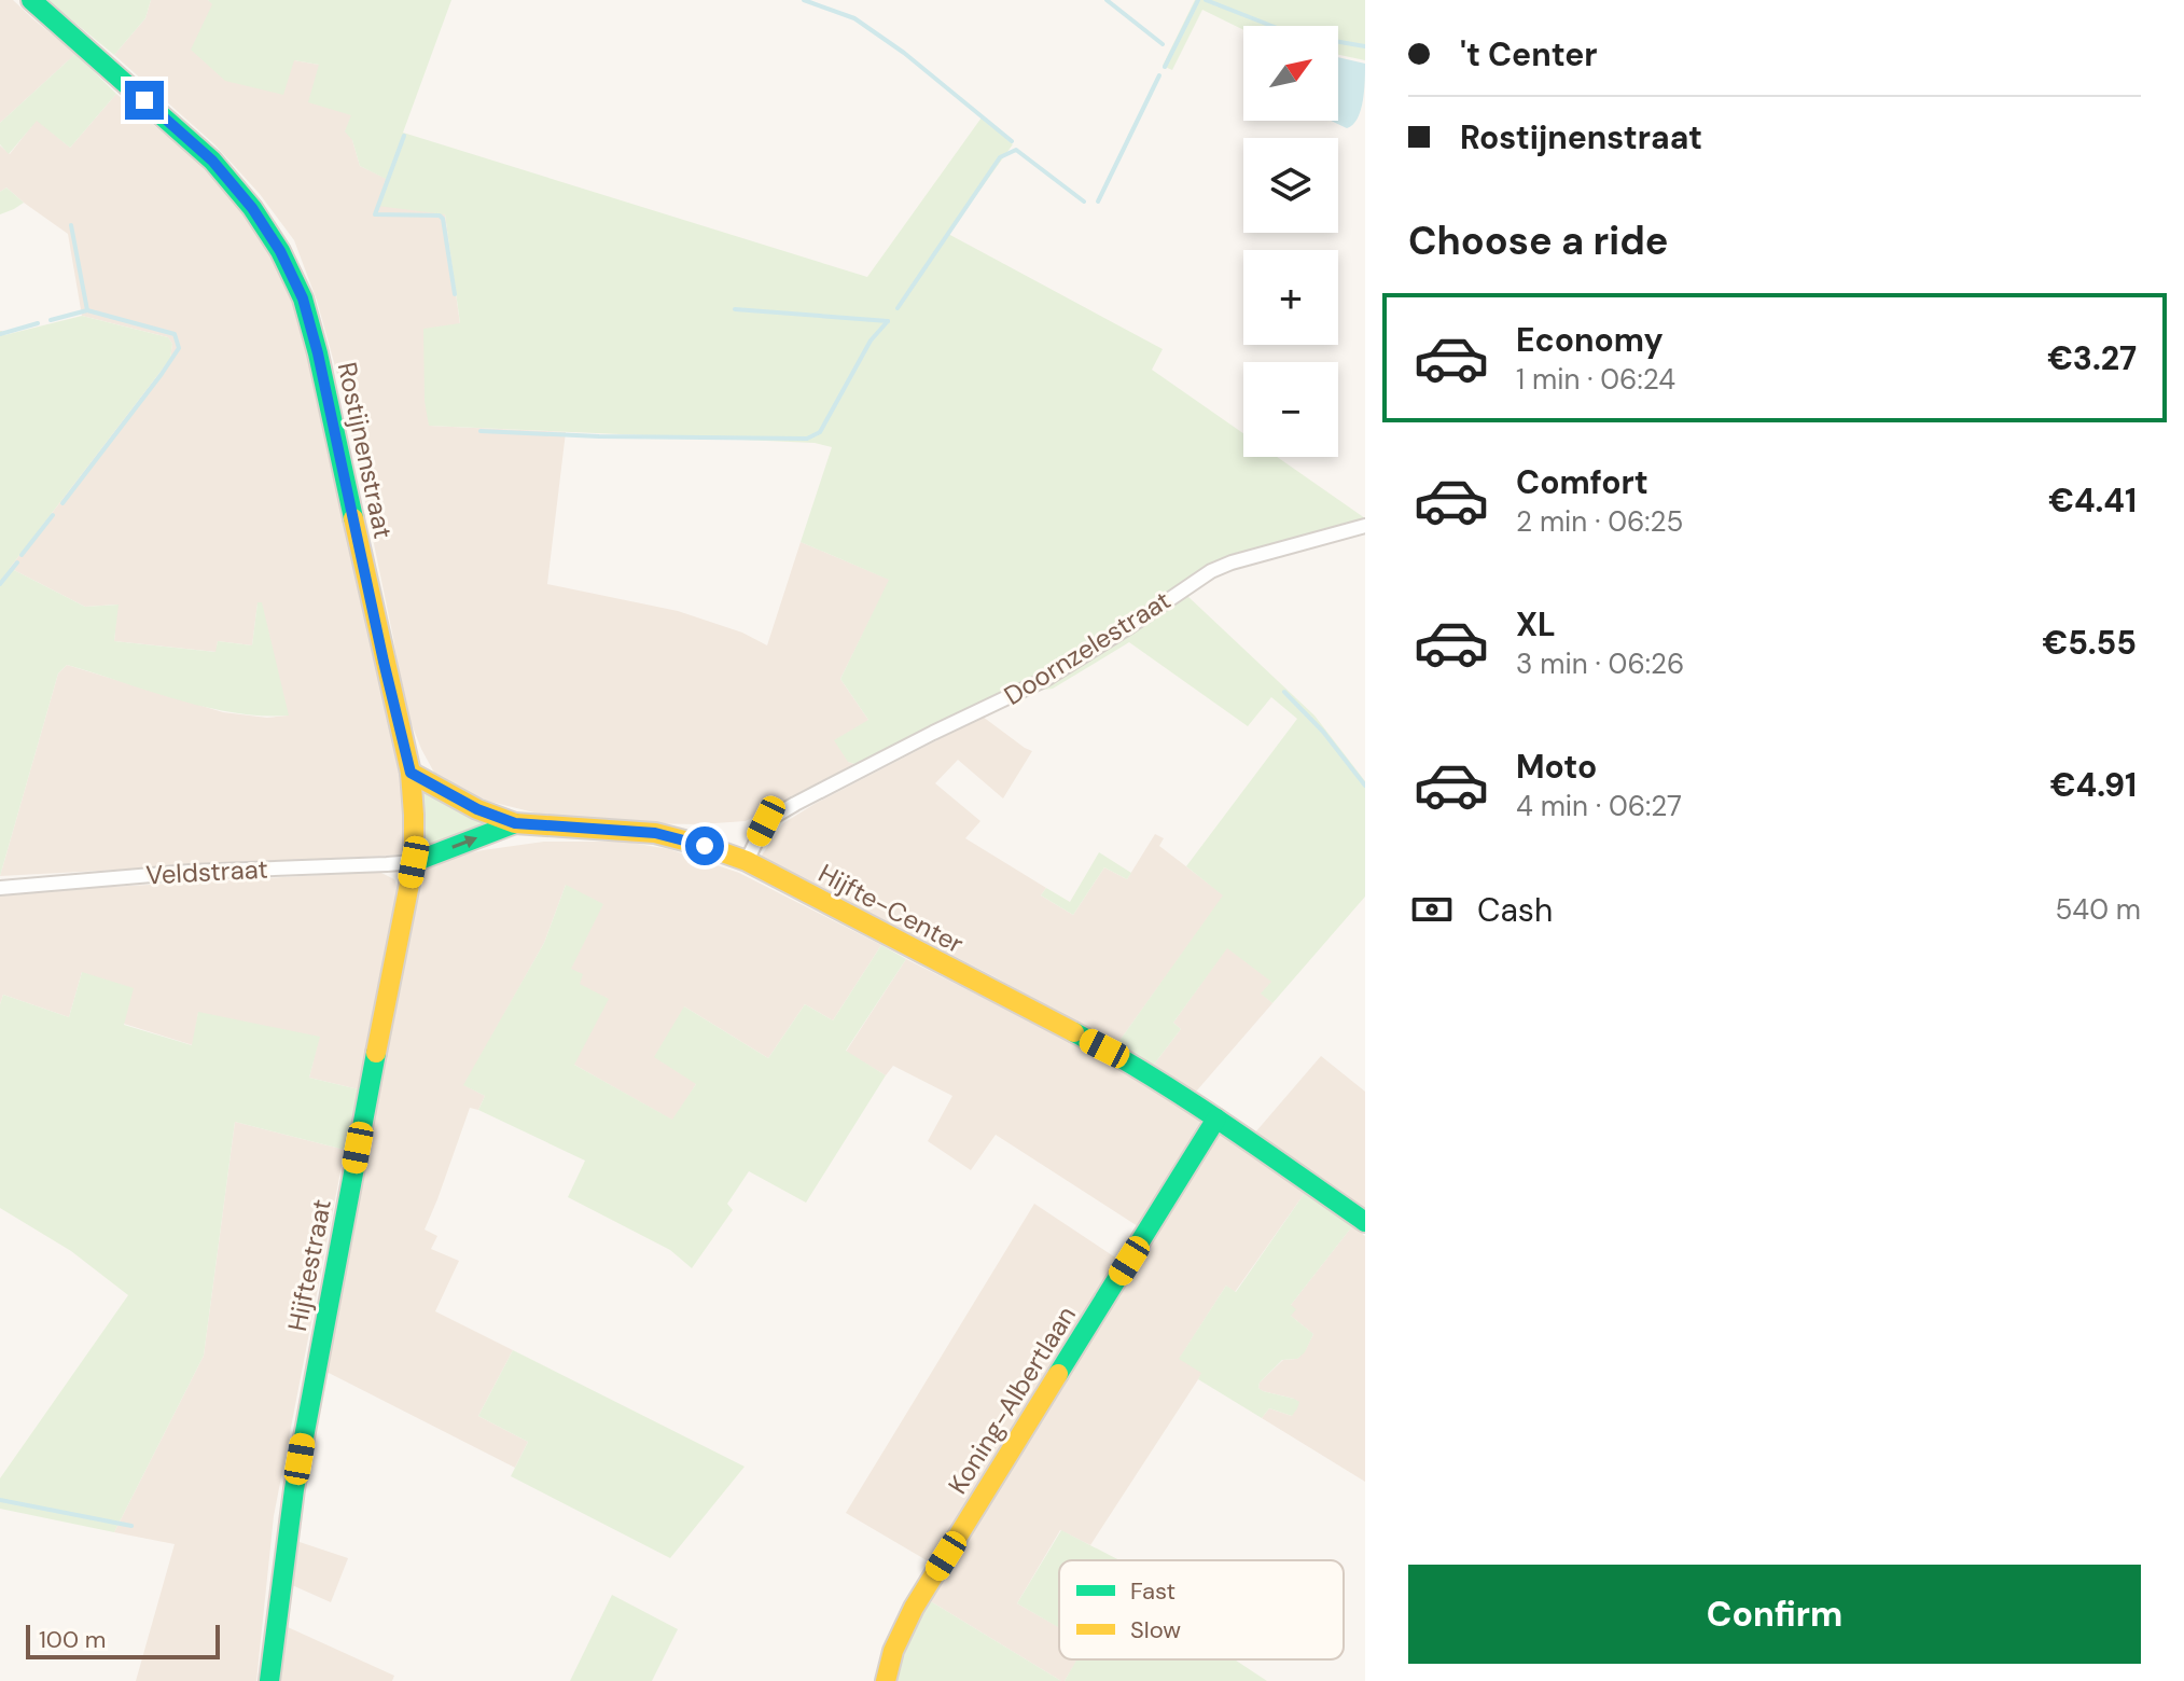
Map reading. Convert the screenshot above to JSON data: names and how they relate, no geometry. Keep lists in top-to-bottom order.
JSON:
{
  "streets": {
    "street": [
      "Rostijnenstraat",
      "Doornzelestraat",
      "Veldstraat",
      "Hijfte-Center",
      "Hijftestraat",
      "Koning-Albertlaan"
    ]
  },
  "crossings": [
    ["Rostijnenstraat", "Veldstraat"],
    ["Rostijnenstraat", "Hijfte-Center"],
    ["Rostijnenstraat", "Hijftestraat"],
    ["Doornzelestraat", "Hijfte-Center"],
    ["Veldstraat", "Hijfte-Center"],
    ["Veldstraat", "Hijftestraat"],
    ["Hijfte-Center", "Hijftestraat"],
    ["Hijfte-Center", "Koning-Albertlaan"]
  ],
  "legend": ["Fast", "Slow"],
  "scale_bar": "100 m",
  "north": "top right",
  "page": {
    "banner": ["'t Center", "Rostijnenstraat"],
    "map_buttons": ["+", "−"],
    "heading": "Choose a ride",
    "list": [
      {
        "name": "Economy",
        "note": "1 min · 06:24",
        "value": "€3.27"
      },
      {
        "name": "Comfort",
        "note": "2 min · 06:25",
        "value": "€4.41"
      },
      {
        "name": "XL",
        "note": "3 min · 06:26",
        "value": "€5.55"
      },
      {
        "name": "Moto",
        "note": "4 min · 06:27",
        "value": "€4.91"
      }
    ],
    "pay": ["Cash", "540 m"],
    "buttons": "Confirm",
    "scale": "100 m"
  }
}
